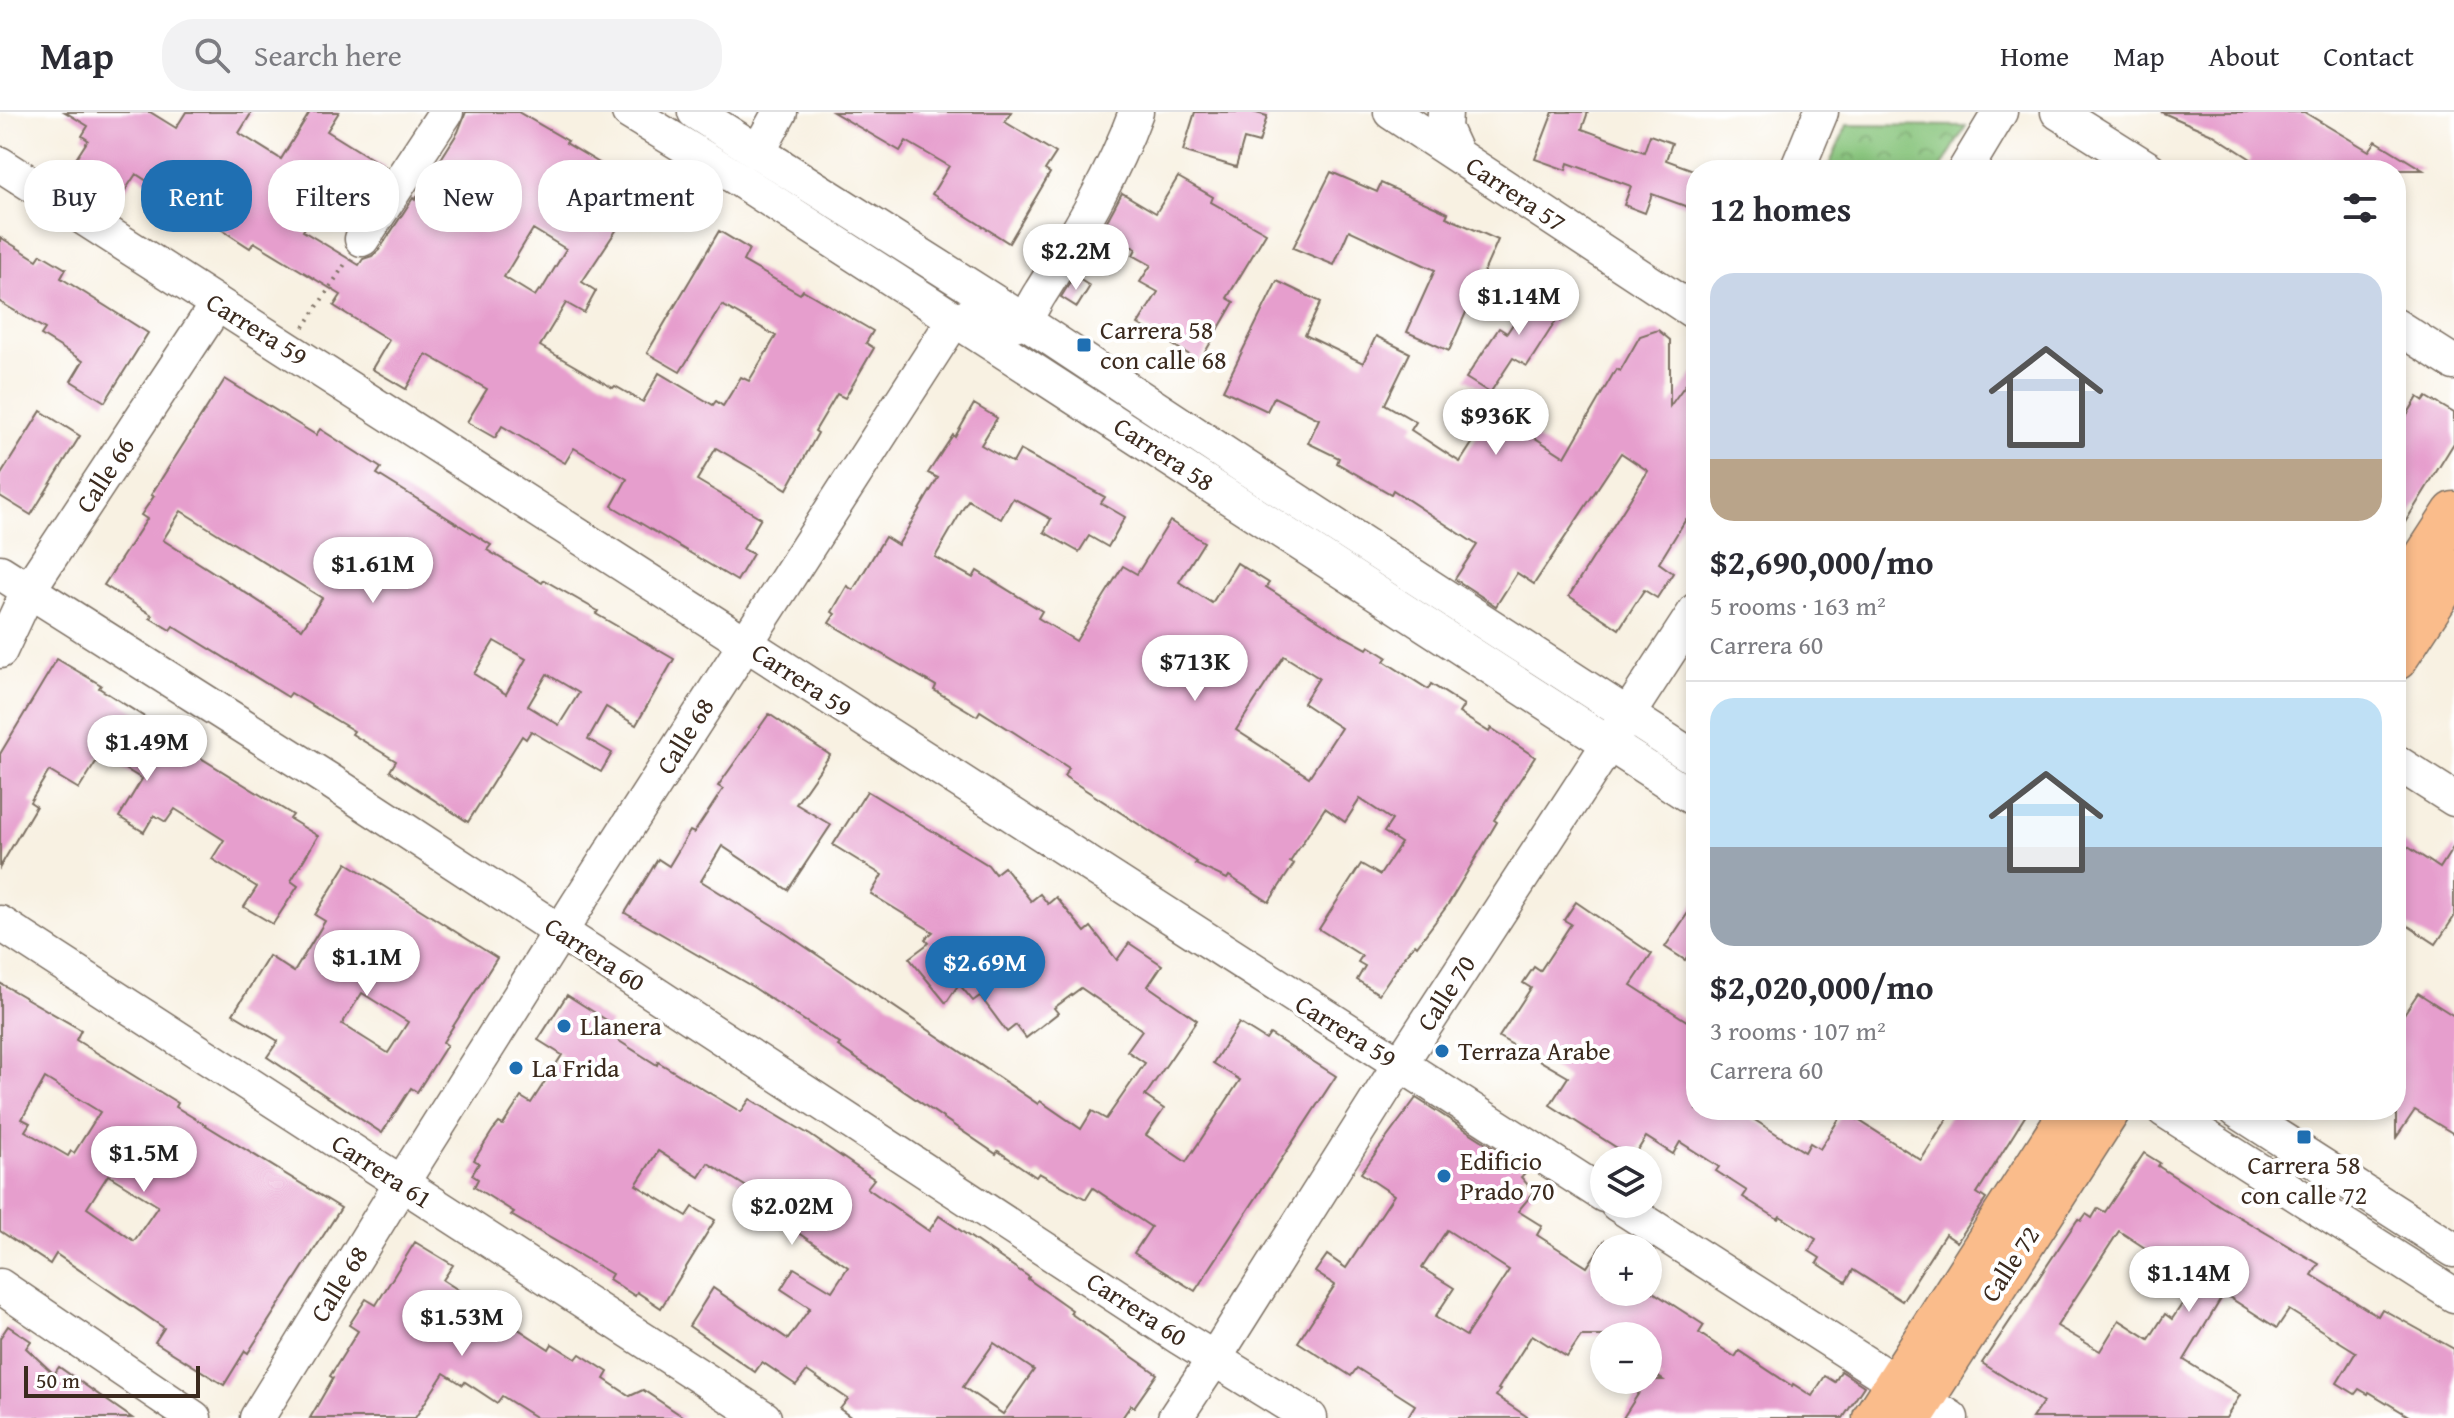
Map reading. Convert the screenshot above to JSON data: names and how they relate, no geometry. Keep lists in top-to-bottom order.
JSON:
{
  "streets": {
    "main road": ["Calle 72"],
    "street": [
      "Carrera 57",
      "Carrera 59",
      "Carrera 58",
      "Calle 66",
      "Calle 68",
      "Carrera 60",
      "Calle 70",
      "Carrera 61"
    ]
  },
  "crossings": [
    ["Carrera 59", "Calle 66"],
    ["Carrera 59", "Calle 68"],
    ["Carrera 59", "Calle 70"],
    ["Carrera 58", "Calle 68"],
    ["Carrera 58", "Calle 70"],
    ["Calle 66", "Carrera 60"],
    ["Calle 68", "Carrera 60"],
    ["Calle 68", "Carrera 61"],
    ["Carrera 60", "Calle 70"]
  ],
  "places": {
    "transit": ["Carrera 58 con calle 68", "Carrera 58 con calle 72"],
    "other": [
      "Llanera",
      "Terraza Arabe",
      "La Frida",
      "Edificio Prado 70"
    ]
  },
  "scale_bar": "50 m",
  "page": {
    "header": "Map",
    "search": "Search here",
    "nav": [
      "Home",
      "Map",
      "About",
      "Contact"
    ],
    "chip": [
      "Buy",
      "Rent",
      "Filters",
      "New",
      "Apartment"
    ],
    "heading": "12 homes",
    "price": [
      "$2.2M",
      "$1.14M",
      "$936K",
      "$1.61M",
      "$713K",
      "$1.49M",
      "$1.1M",
      "$2.69M",
      "$1.5M",
      "$2.02M",
      "$1.14M",
      "$1.53M"
    ],
    "list": [
      {
        "name": "$2,690,000/mo",
        "note": "5 rooms · 163 m² · Carrera 60"
      },
      {
        "name": "$2,020,000/mo",
        "note": "3 rooms · 107 m² · Carrera 60"
      }
    ],
    "map_buttons": ["+", "−"],
    "scale": "50 m"
  }
}
